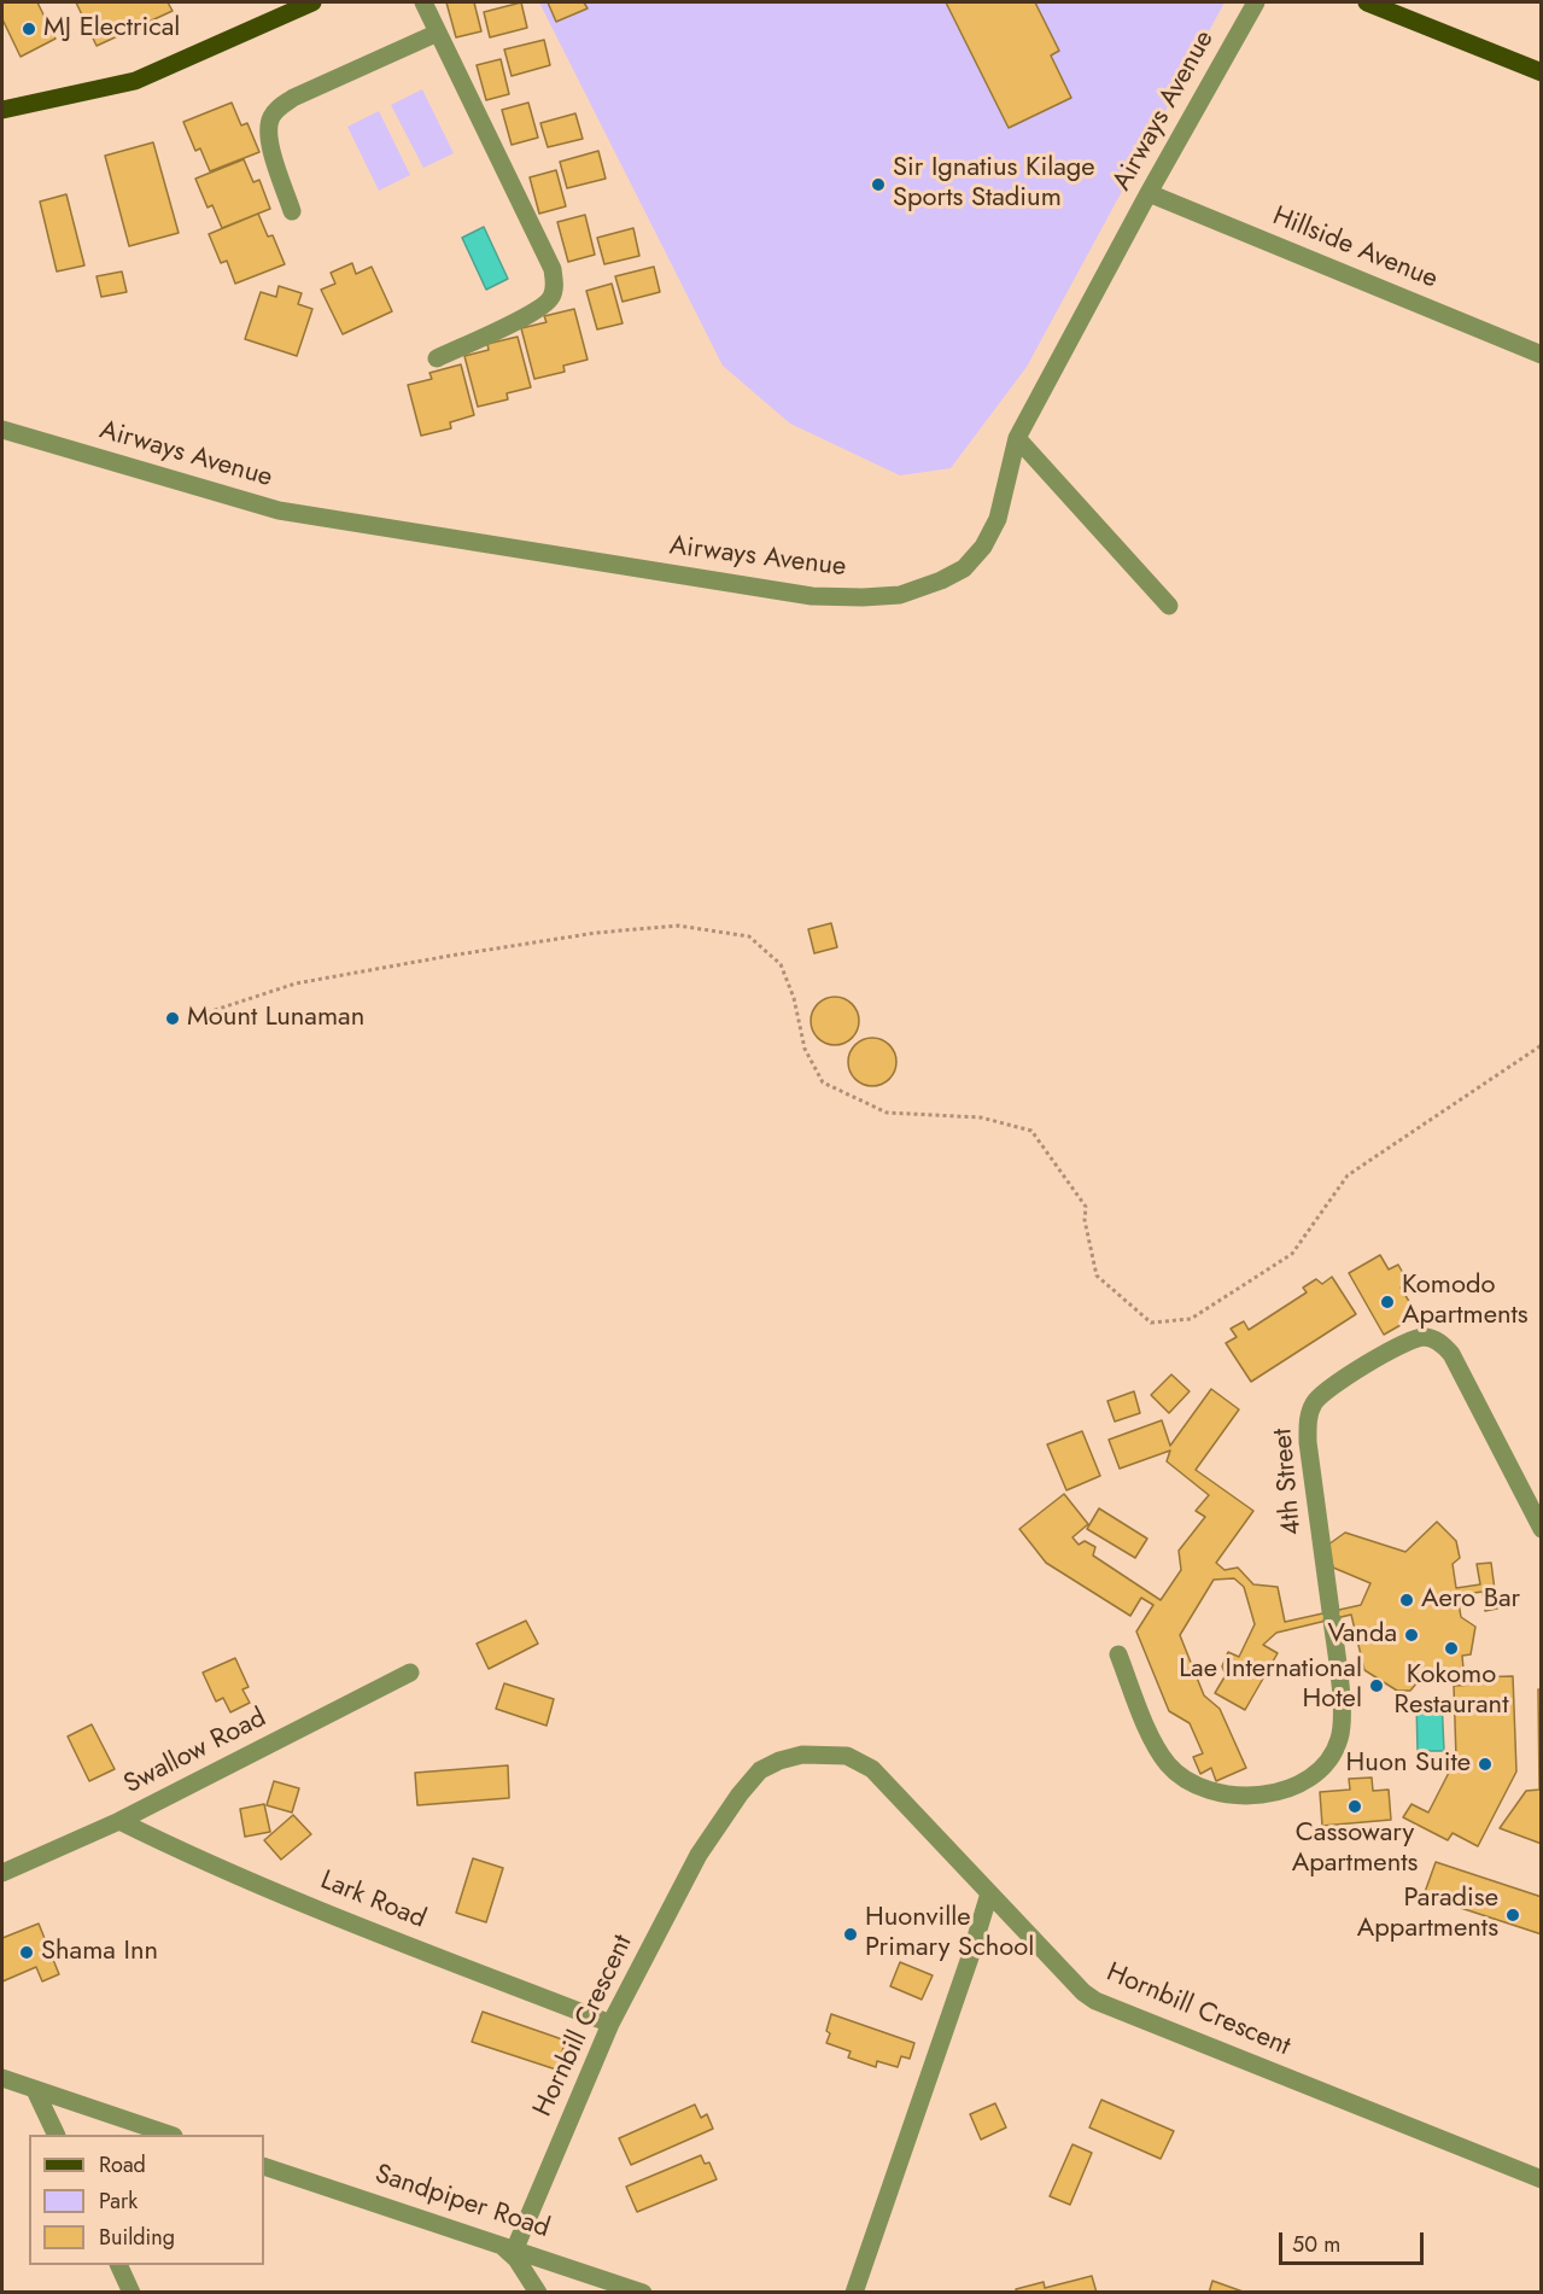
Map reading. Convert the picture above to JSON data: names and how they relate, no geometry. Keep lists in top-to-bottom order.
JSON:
{
  "streets": {
    "street": [
      "Airways Avenue",
      "Hillside Avenue",
      "4th Street",
      "Swallow Road",
      "Lark Road",
      "Hornbill Crescent",
      "Sandpiper Road"
    ]
  },
  "crossings": [
    ["Airways Avenue", "Hillside Avenue"],
    ["Swallow Road", "Lark Road"],
    ["Lark Road", "Hornbill Crescent"],
    ["Hornbill Crescent", "Sandpiper Road"]
  ],
  "places": [
    "MJ Electrical",
    "Sir Ignatius Kilage Sports Stadium",
    "Mount Lunaman",
    "Komodo Apartments",
    "Aero Bar",
    "Vanda",
    "Kokomo Restaurant",
    "Lae International Hotel",
    "Huon Suite",
    "Cassowary Apartments",
    "Paradise Appartments",
    "Huonville Primary School",
    "Shama Inn"
  ],
  "legend": ["Road", "Park", "Building"],
  "scale_bar": "50 m"
}
